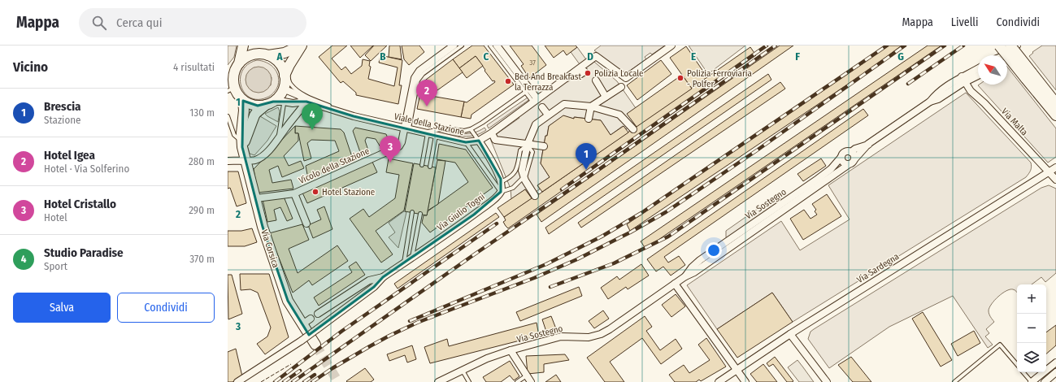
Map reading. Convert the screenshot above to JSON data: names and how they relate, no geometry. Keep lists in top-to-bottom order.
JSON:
{
  "streets": {
    "main road": ["Via Corsica"],
    "street": [
      "Via Malta",
      "Viale della Stazione",
      "Vicolo della Stazione",
      "Via Sostegno",
      "Via Giulio Togni",
      "Via Sardegna"
    ]
  },
  "crossings": [
    ["Via Malta", "Via Sostegno"],
    ["Via Malta", "Via Sardegna"],
    ["Viale della Stazione", "Vicolo della Stazione"],
    ["Viale della Stazione", "Via Corsica"],
    ["Vicolo della Stazione", "Via Corsica"]
  ],
  "places": [
    "Polizia Locale",
    "Polizia Ferroviaria - Polfer",
    "Bed And Breakfast la Terrazza",
    "Hotel Stazione"
  ],
  "house_numbers": ["37"],
  "north": "top left",
  "page": {
    "header": "Mappa",
    "search": "Cerca qui",
    "nav": ["Mappa", "Livelli", "Condividi"],
    "heading": ["Vicino", "4 risultati"],
    "pins": [
      "2",
      "4",
      "3",
      "1"
    ],
    "list": [
      {
        "mark": "1",
        "name": "Brescia",
        "note": "Stazione",
        "value": "130 m"
      },
      {
        "mark": "2",
        "name": "Hotel Igea",
        "note": "Hotel · Via Solferino",
        "value": "280 m"
      },
      {
        "mark": "3",
        "name": "Hotel Cristallo",
        "note": "Hotel",
        "value": "290 m"
      },
      {
        "mark": "4",
        "name": "Studio Paradise",
        "note": "Sport",
        "value": "370 m"
      }
    ],
    "buttons": ["Salva", "Condividi"],
    "map_buttons": ["+", "−"]
  },
  "grid": {
    "columns": [
      "A",
      "B",
      "C",
      "D",
      "E",
      "F",
      "G"
    ],
    "rows": ["1", "2", "3"]
  }
}
